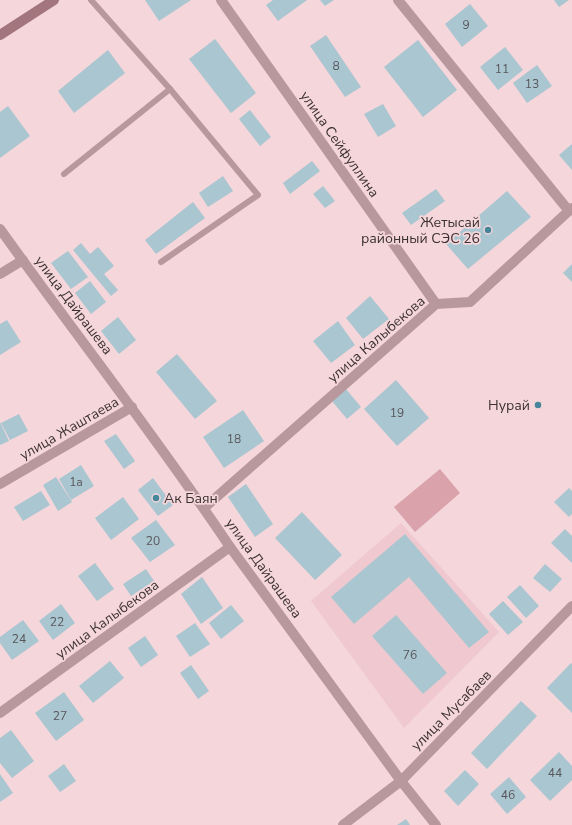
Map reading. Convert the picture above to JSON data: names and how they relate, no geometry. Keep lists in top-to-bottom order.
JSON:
{
  "streets": {
    "street": [
      "улица Сейфуллина",
      "улица Дайрашева",
      "улица Калыбекова",
      "улица Жаштаева",
      "улица Мусабаев"
    ]
  },
  "crossings": [
    ["улица Сейфуллина", "улица Калыбекова"],
    ["улица Дайрашева", "улица Калыбекова"],
    ["улица Дайрашева", "улица Жаштаева"],
    ["улица Дайрашева", "улица Мусабаев"]
  ],
  "places": ["Жетысай районный СЭС 26", "Нурай", "Ак Баян"],
  "house_numbers": [
    "9",
    "8",
    "11",
    "13",
    "19",
    "18",
    "1а",
    "20",
    "22",
    "24",
    "76",
    "27",
    "44",
    "46"
  ]
}
